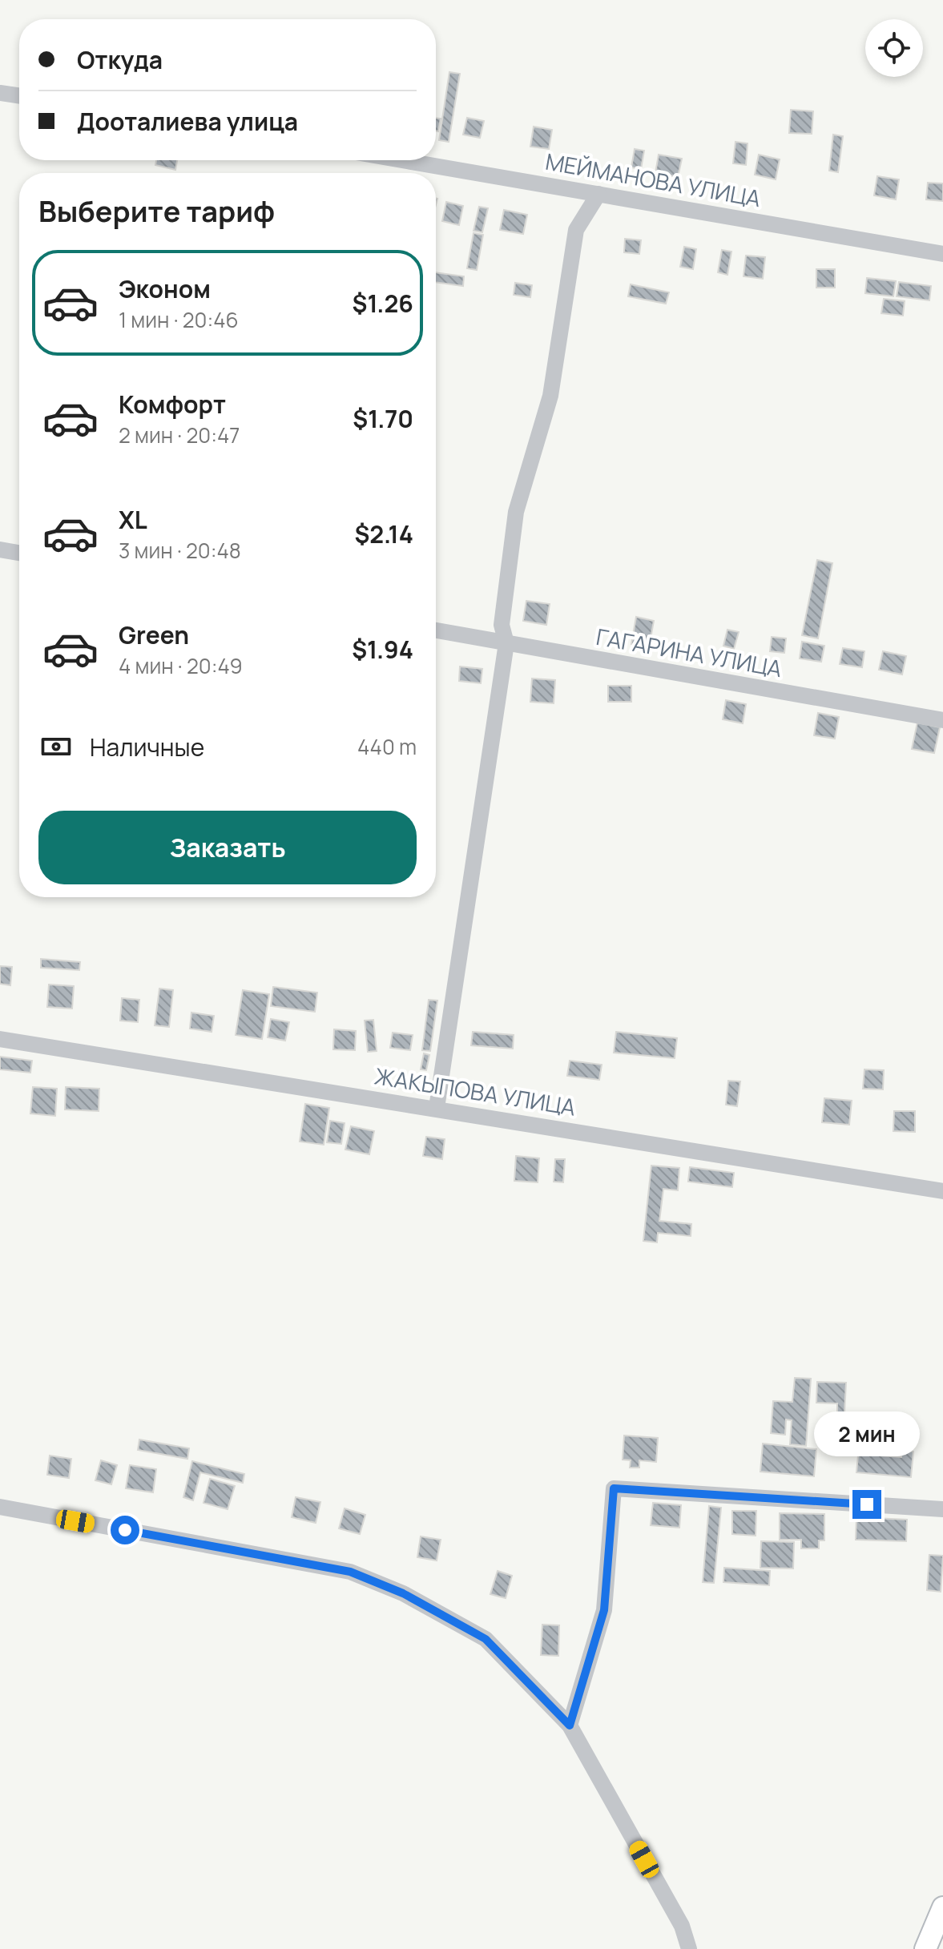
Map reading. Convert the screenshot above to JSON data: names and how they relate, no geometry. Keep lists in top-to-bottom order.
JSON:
{
  "streets": {
    "street": ["МЕЙМАНОВА УЛИЦА", "ГАГАРИНА УЛИЦА", "ЖАКЫПОВА УЛИЦА"]
  },
  "page": {
    "banner": ["Откуда", "Дооталиева улица"],
    "heading": "Выберите тариф",
    "list": [
      {
        "name": "Эконом",
        "note": "1 мин · 20:46",
        "value": "$1.26"
      },
      {
        "name": "Комфорт",
        "note": "2 мин · 20:47",
        "value": "$1.70"
      },
      {
        "name": "XL",
        "note": "3 мин · 20:48",
        "value": "$2.14"
      },
      {
        "name": "Green",
        "note": "4 мин · 20:49",
        "value": "$1.94"
      }
    ],
    "pay": ["Наличные", "440 m"],
    "buttons": "Заказать",
    "bubble": "2 мин"
  }
}
